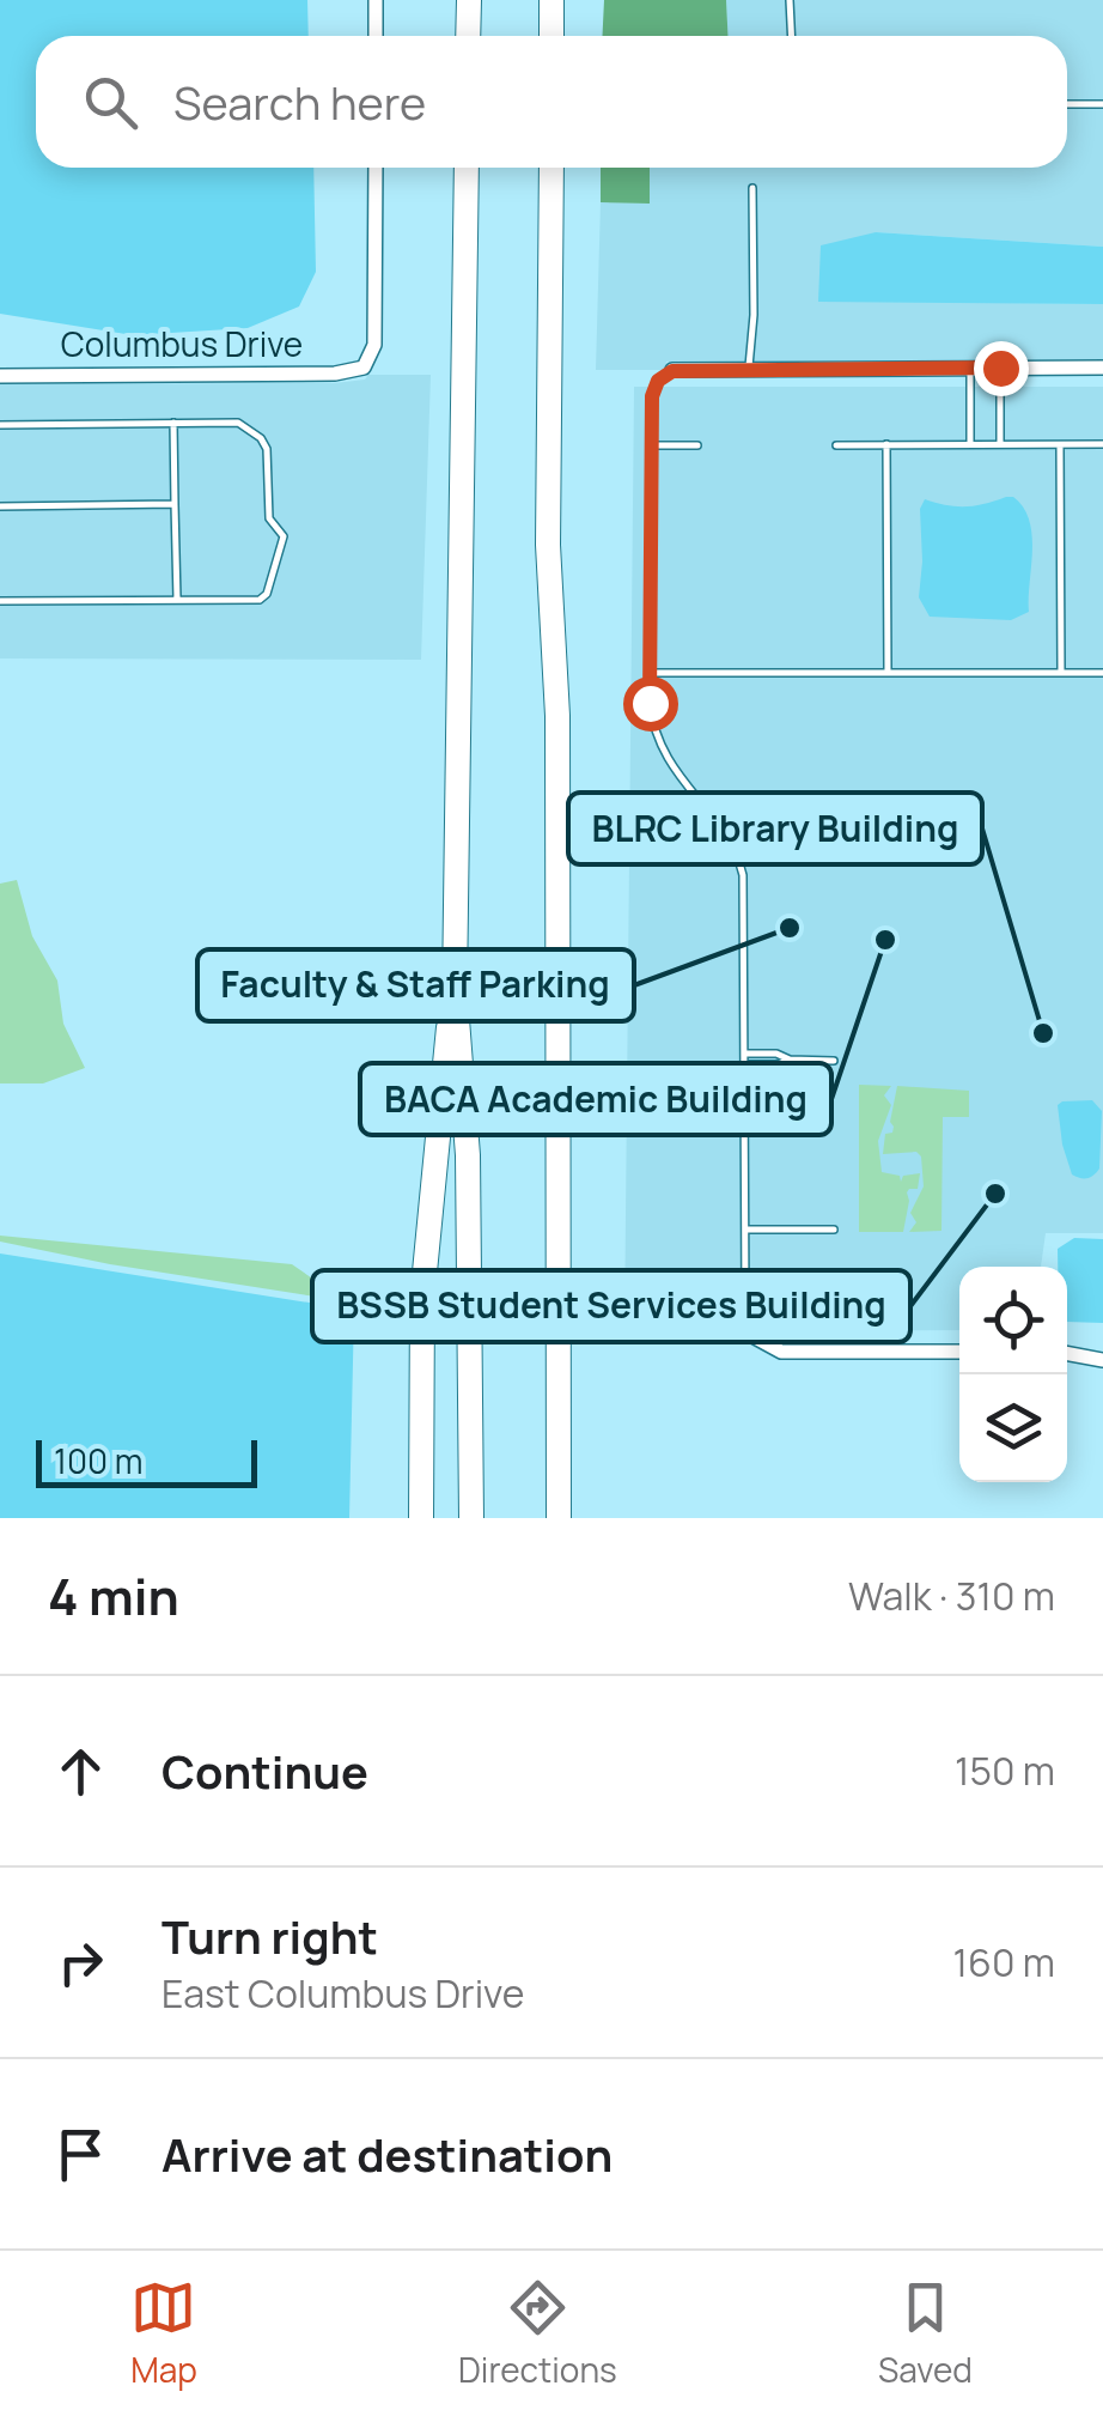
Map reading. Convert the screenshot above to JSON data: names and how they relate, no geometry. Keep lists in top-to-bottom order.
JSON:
{
  "streets": {
    "street": ["Columbus Drive"]
  },
  "places": [
    "Faculty & Staff Parking",
    "BACA Academic Building",
    "BLRC Library Building",
    "BSSB Student Services Building"
  ],
  "scale_bar": "100 m",
  "page": {
    "search": "Search here",
    "scale": "100 m",
    "heading": ["4 min", "Walk · 310 m"],
    "list": [
      ["Continue", "150 m"],
      ["Turn right", "East Columbus Drive", "160 m"],
      "Arrive at destination"
    ],
    "nav": ["Map", "Directions", "Saved"]
  }
}
